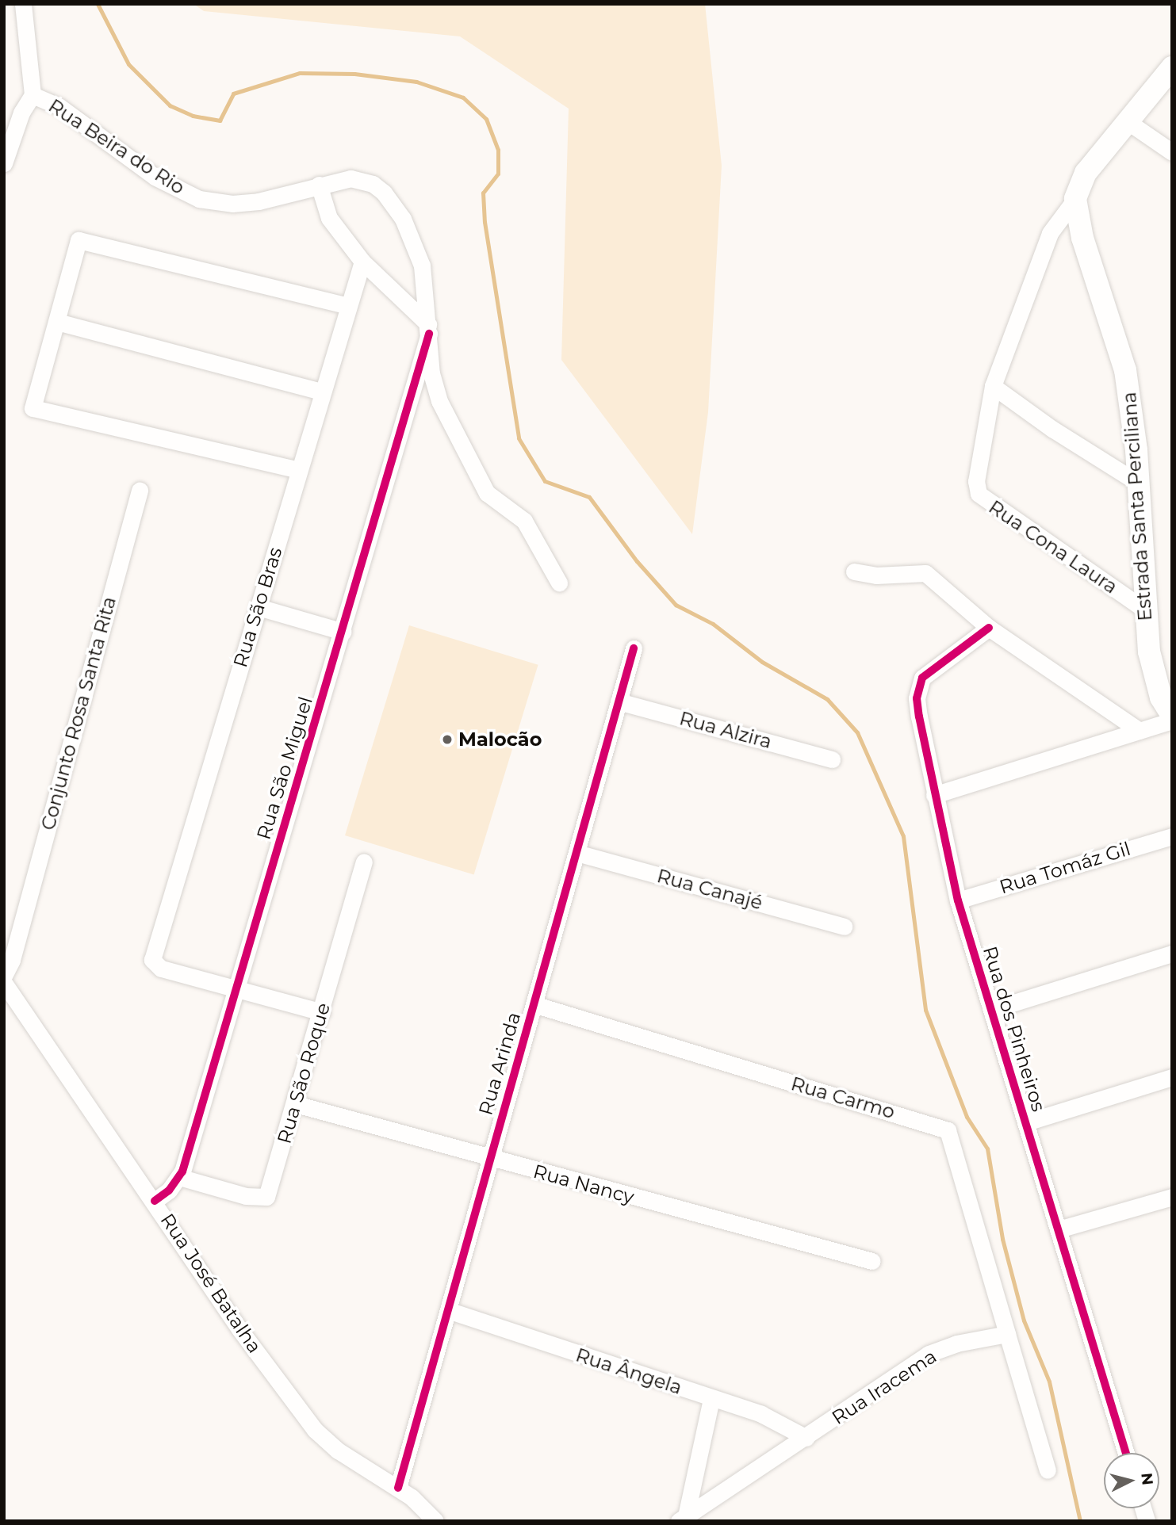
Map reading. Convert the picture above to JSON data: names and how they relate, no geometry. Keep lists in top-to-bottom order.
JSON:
{
  "streets": {
    "street": [
      "Rua Beira do Rio",
      "Estrada Santa Perciliana",
      "Rua Cona Laura",
      "Rua São Bras",
      "Conjunto Rosa Santa Rita",
      "Rua Alzira",
      "Rua São Miguel",
      "Rua Tomáz Gil",
      "Rua Canajé",
      "Rua dos Pinheiros",
      "Rua Arinda",
      "Rua São Roque",
      "Rua Carmo",
      "Rua Nancy",
      "Rua José Batalha",
      "Rua Ângela",
      "Rua Iracema"
    ]
  },
  "crossings": [
    ["Rua Beira do Rio", "Rua São Miguel"],
    ["Estrada Santa Perciliana", "Rua Cona Laura"],
    ["Rua São Bras", "Rua São Miguel"],
    ["Rua Alzira", "Rua Arinda"],
    ["Rua São Miguel", "Rua São Roque"],
    ["Rua Tomáz Gil", "Rua dos Pinheiros"],
    ["Rua Canajé", "Rua Arinda"],
    ["Rua Arinda", "Rua Carmo"],
    ["Rua Arinda", "Rua Nancy"],
    ["Rua Arinda", "Rua José Batalha"],
    ["Rua Arinda", "Rua Ângela"],
    ["Rua São Roque", "Rua Nancy"],
    ["Rua Carmo", "Rua Iracema"],
    ["Rua Ângela", "Rua Iracema"]
  ],
  "places": ["Malocão"],
  "north": "right"
}
